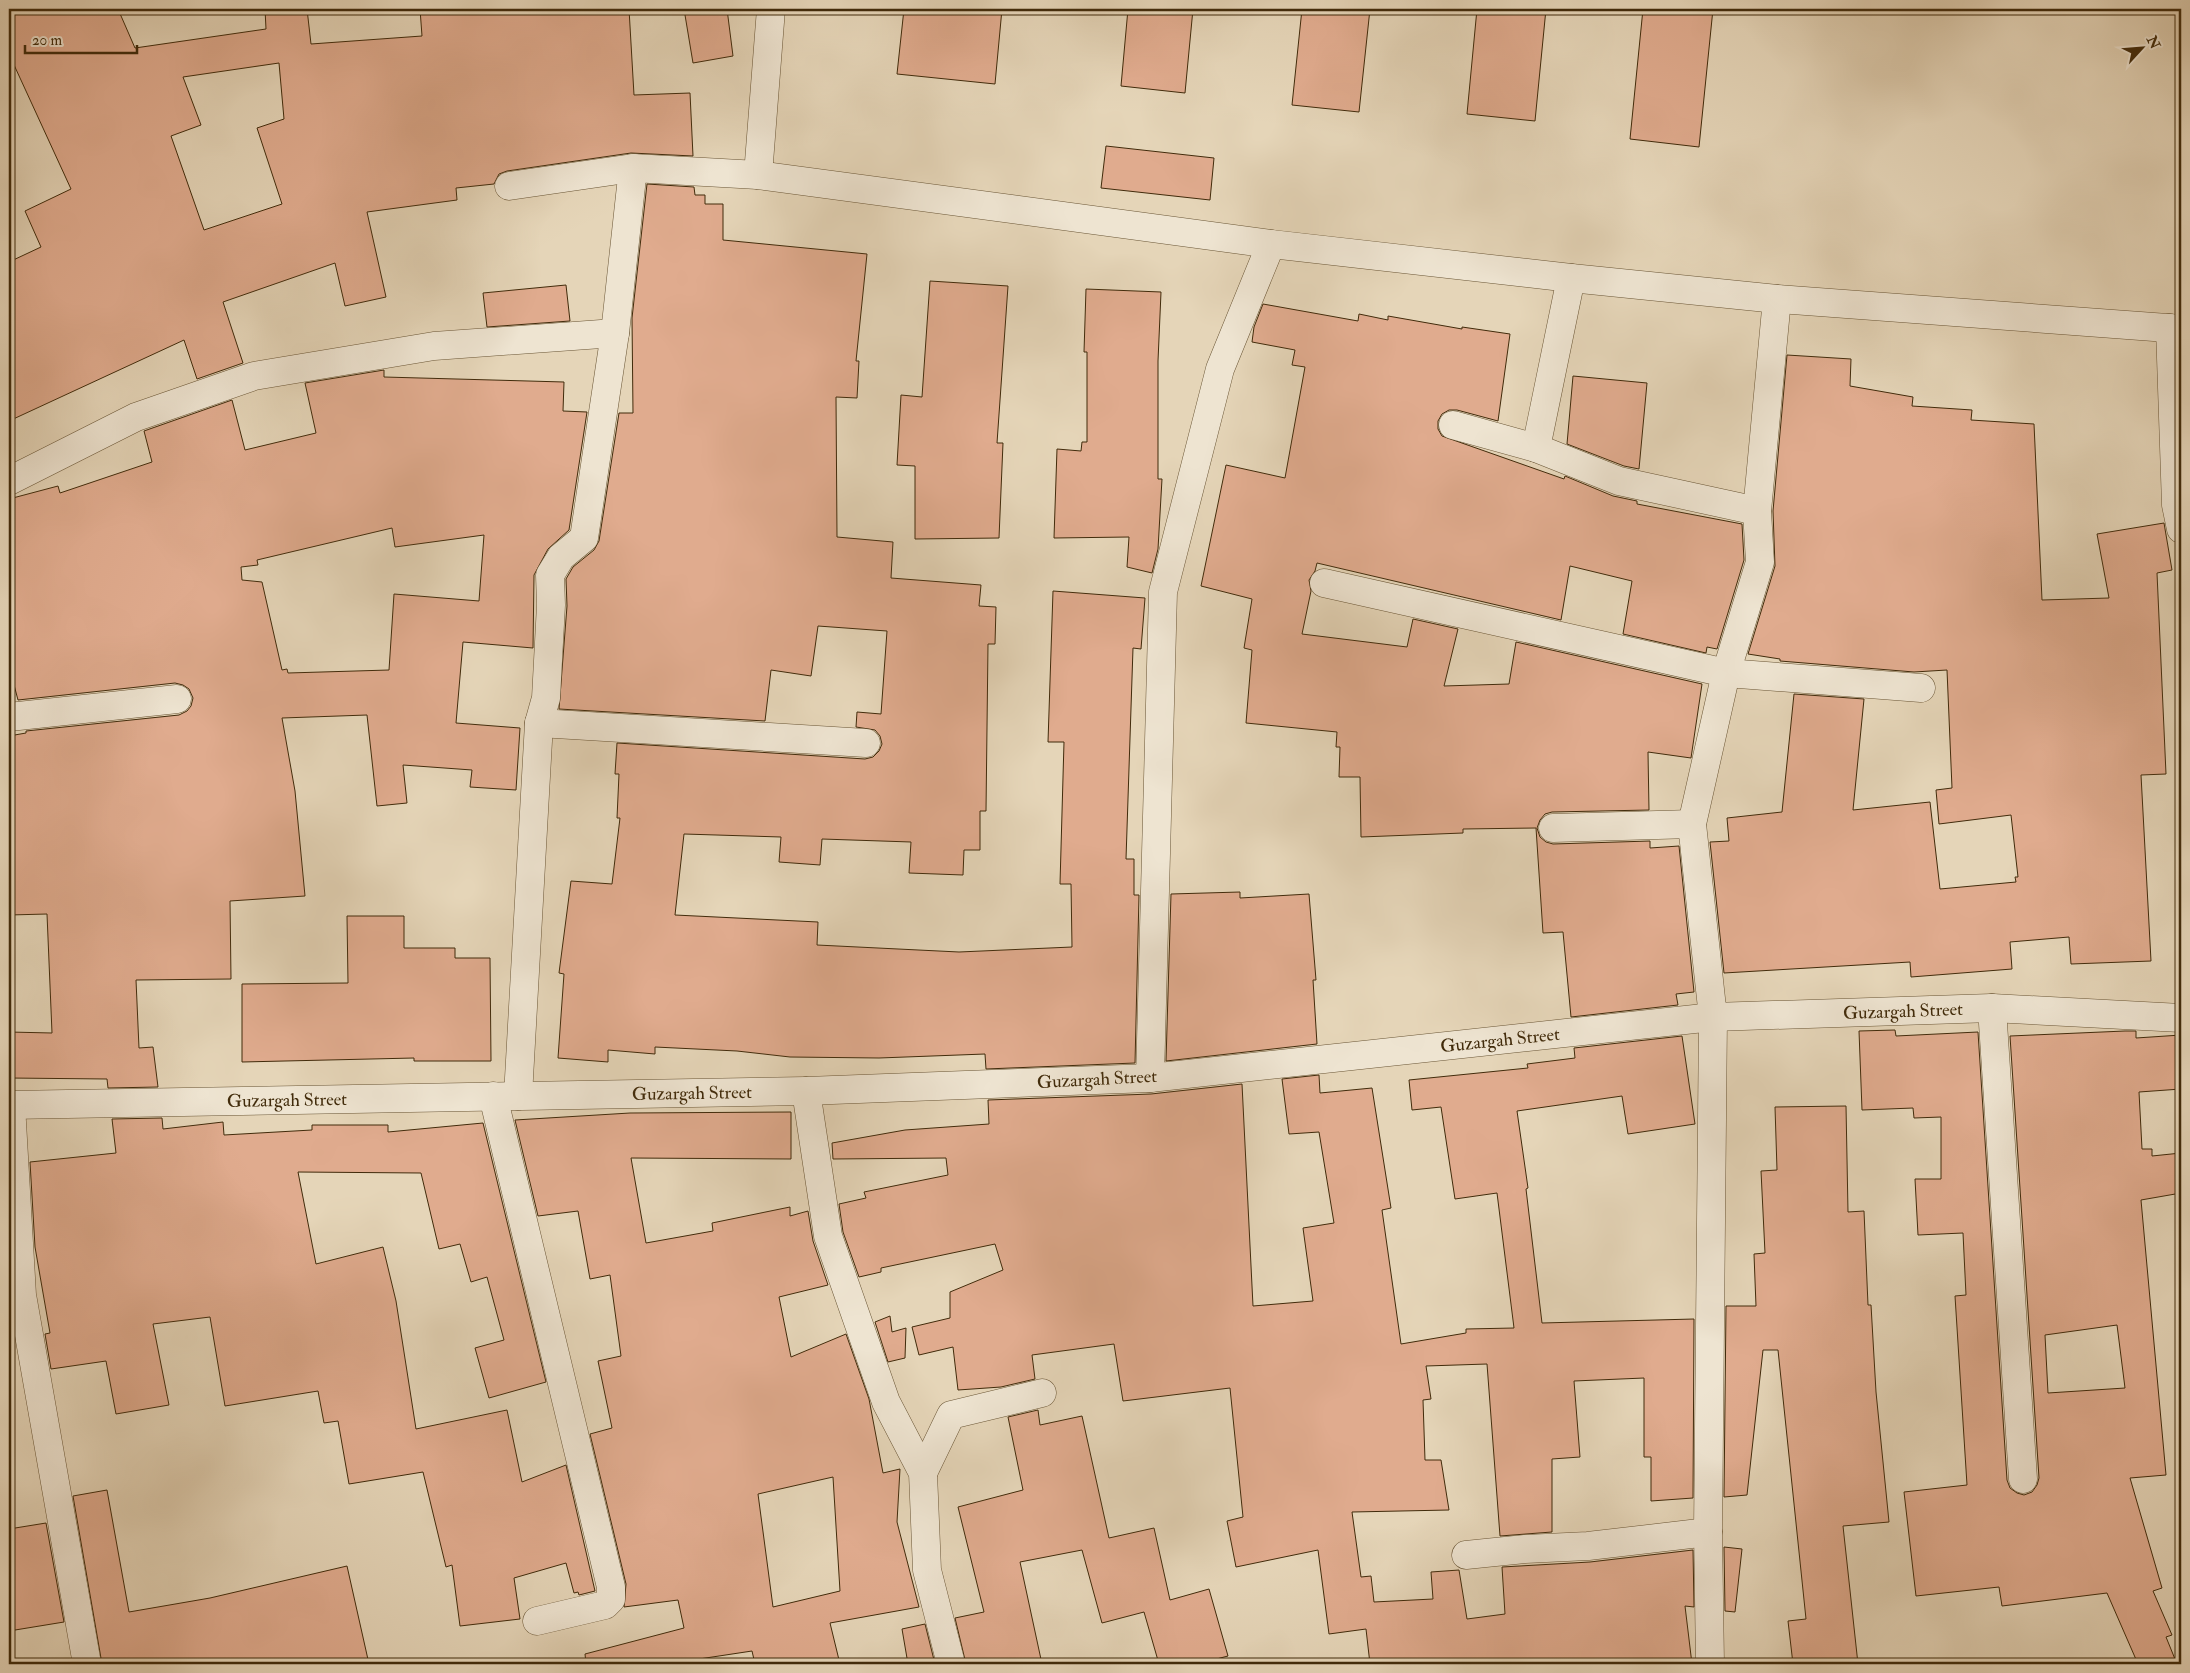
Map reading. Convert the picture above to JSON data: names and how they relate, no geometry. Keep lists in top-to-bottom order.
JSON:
{
  "streets": {
    "street": ["Guzargah Street"]
  },
  "scale_bar": "20 m",
  "north": "top right"
}
